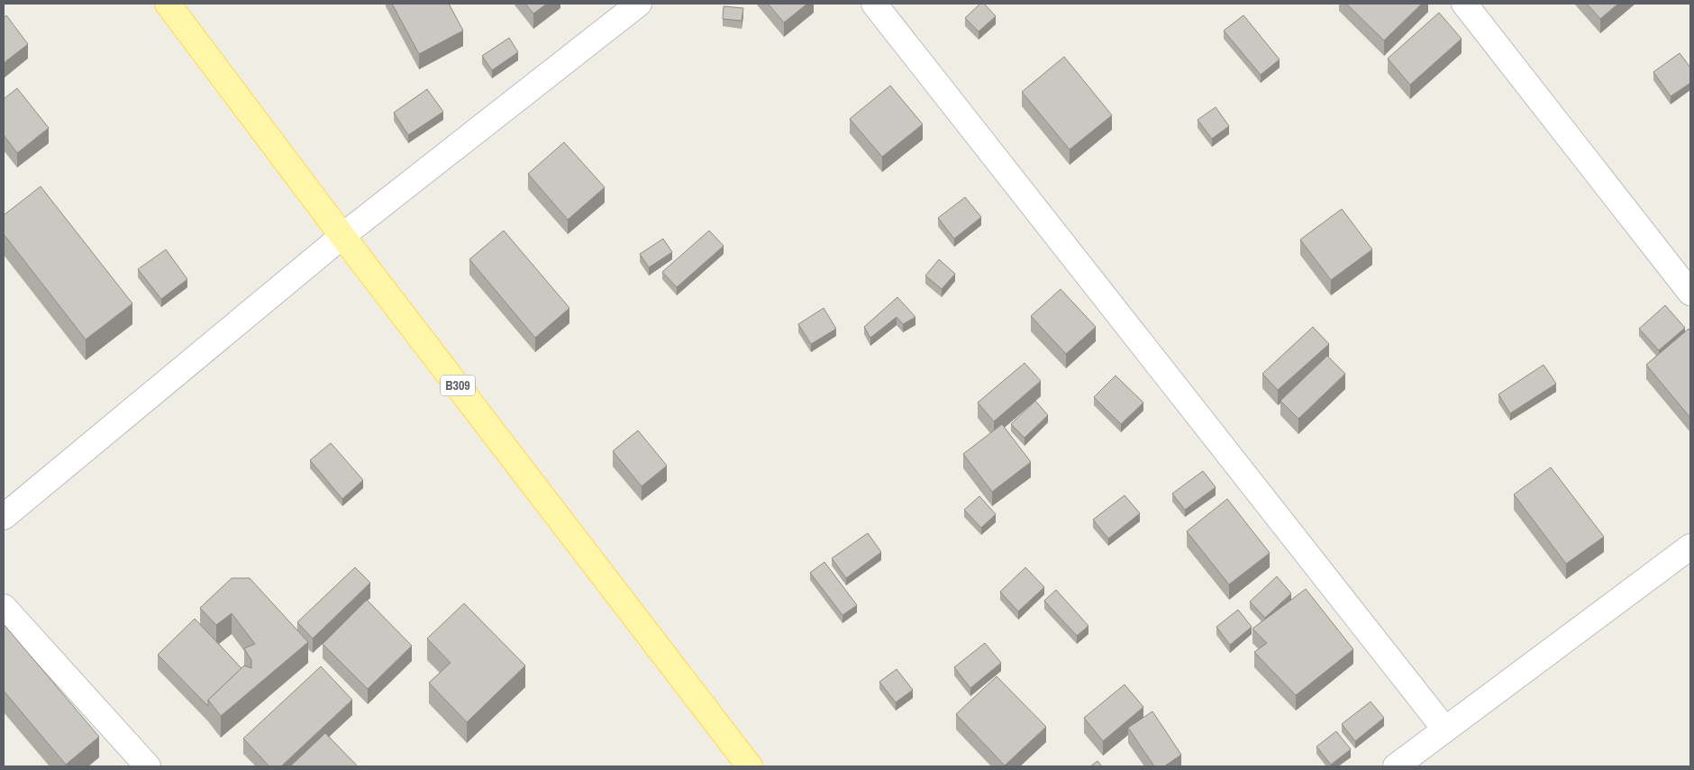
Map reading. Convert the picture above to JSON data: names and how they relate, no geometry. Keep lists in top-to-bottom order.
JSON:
{
  "streets": {
    "main road": ["B309"]
  }
}
